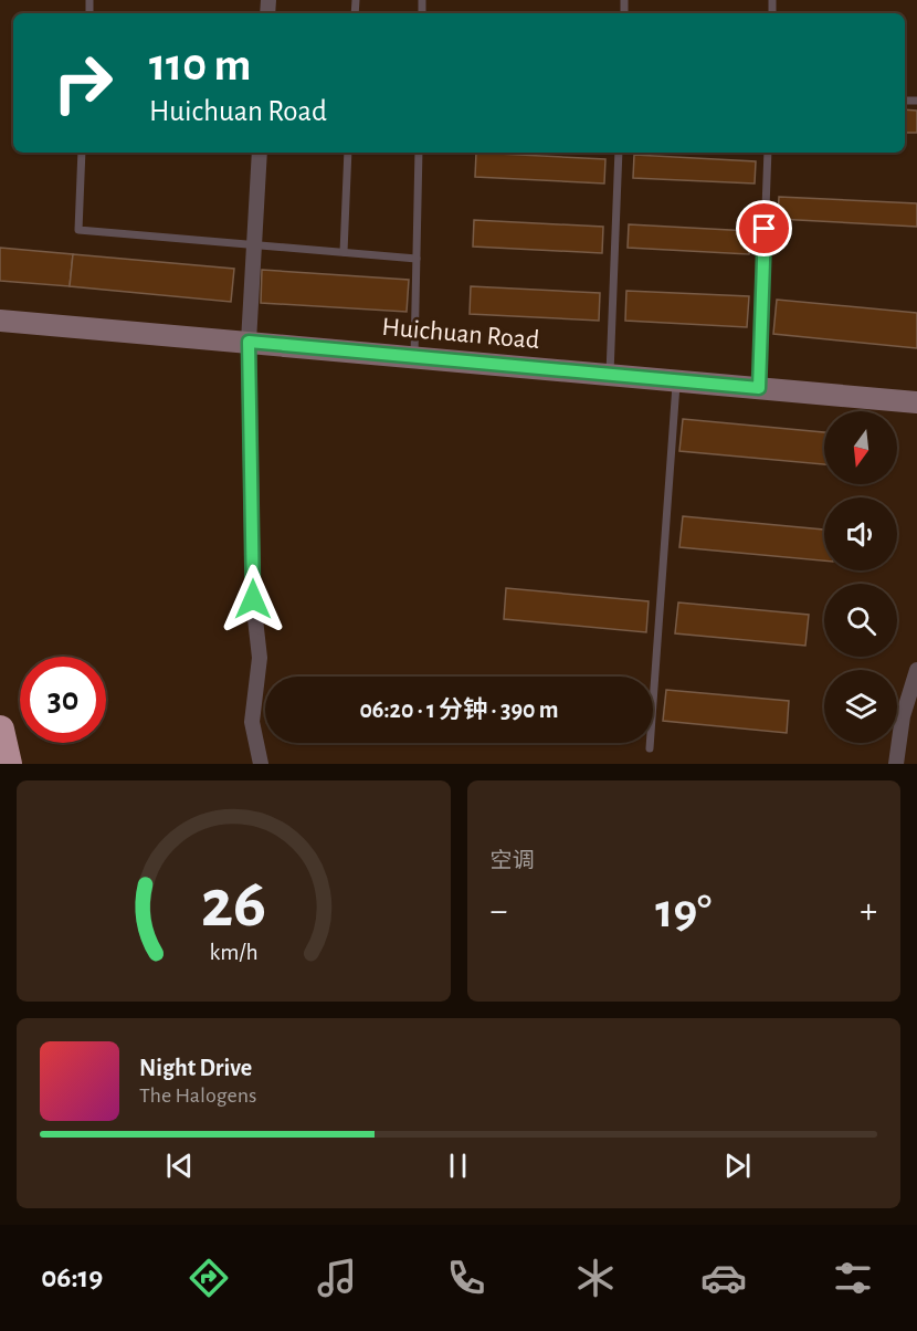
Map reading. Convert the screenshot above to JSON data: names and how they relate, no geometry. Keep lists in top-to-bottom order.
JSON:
{
  "streets": {
    "street": ["Huichuan Road"]
  },
  "north": "bottom",
  "page": {
    "turn": ["110 m", "Huichuan Road"],
    "limit": "30",
    "trip": "06:20 · 1 分钟 · 390 m",
    "tile": "空调",
    "heat": ["−", "19°", "+"],
    "song": ["Night Drive", "The Halogens"],
    "tabs": "06:19",
    "gauge": ["26", "km/h"]
  }
}
